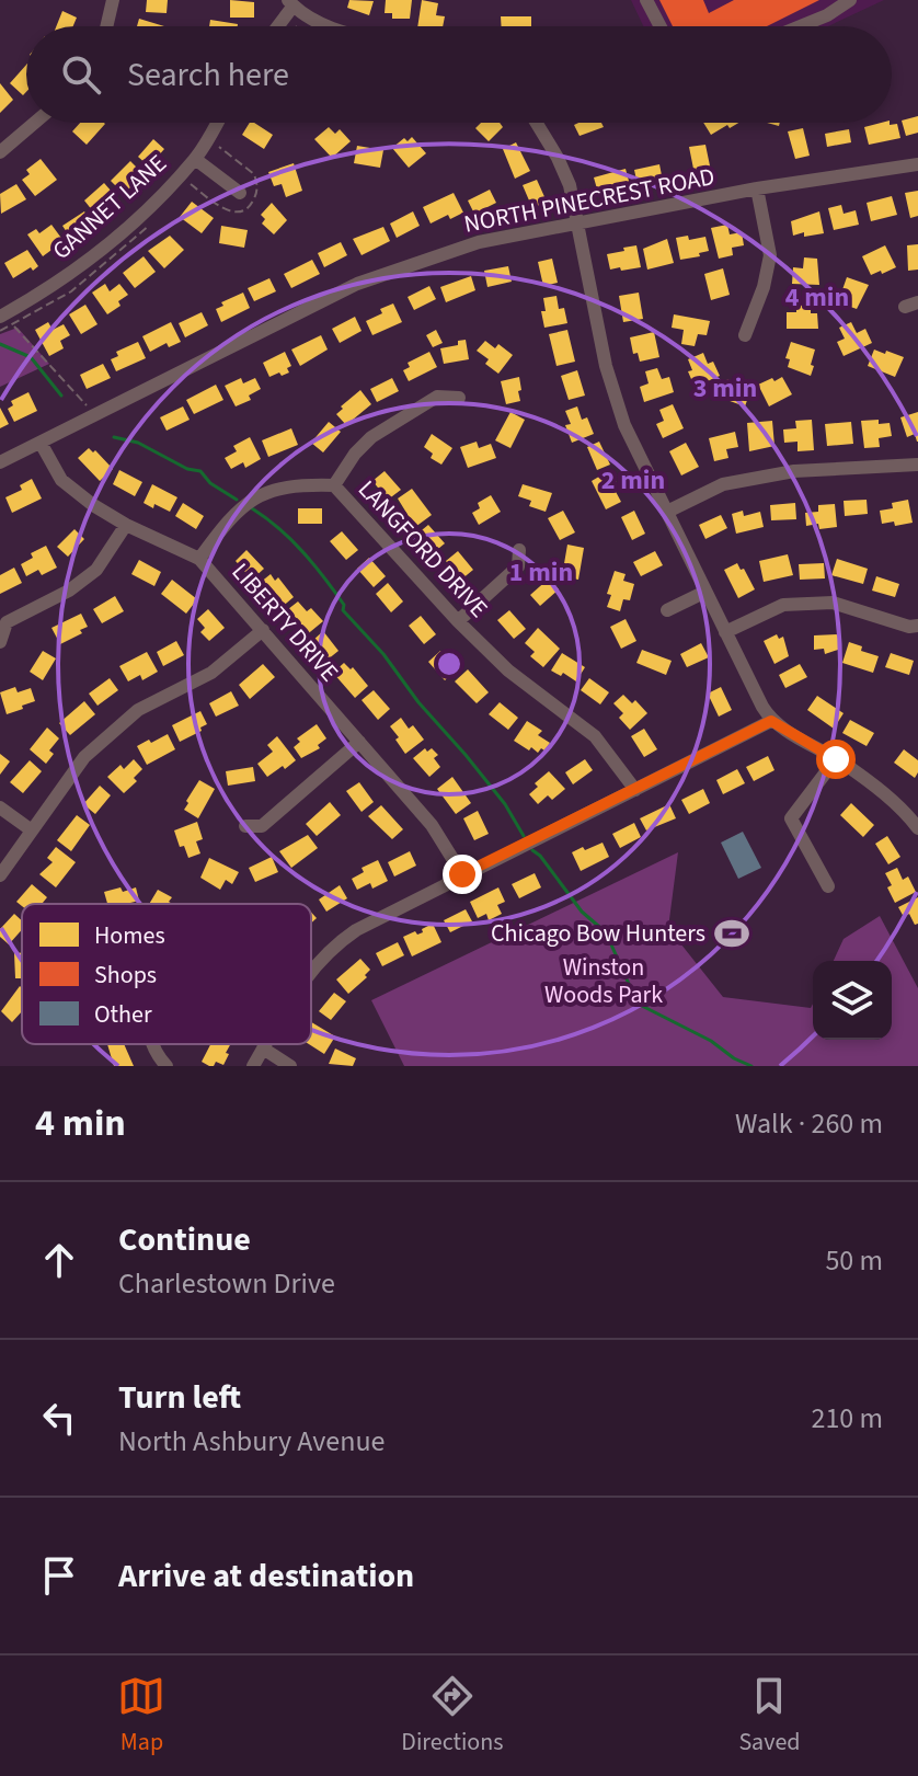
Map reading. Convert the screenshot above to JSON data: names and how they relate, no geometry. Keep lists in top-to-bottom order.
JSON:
{
  "streets": {
    "street": [
      "NORTH PINECREST ROAD",
      "GANNET LANE",
      "LANGFORD DRIVE",
      "LIBERTY DRIVE"
    ]
  },
  "crossings": [
    ["NORTH PINECREST ROAD", "LIBERTY DRIVE"],
    ["LANGFORD DRIVE", "LIBERTY DRIVE"]
  ],
  "parks": ["Winston Woods Park"],
  "places": {
    "sports": ["Chicago Bow Hunters"]
  },
  "legend": ["Homes", "Shops", "Other"],
  "page": {
    "search": "Search here",
    "heading": ["4 min", "Walk · 260 m"],
    "list": [
      ["Continue", "Charlestown Drive", "50 m"],
      ["Turn left", "North Ashbury Avenue", "210 m"],
      "Arrive at destination"
    ],
    "nav": ["Map", "Directions", "Saved"]
  },
  "rings": [
    "4 min",
    "3 min",
    "2 min",
    "1 min"
  ]
}
